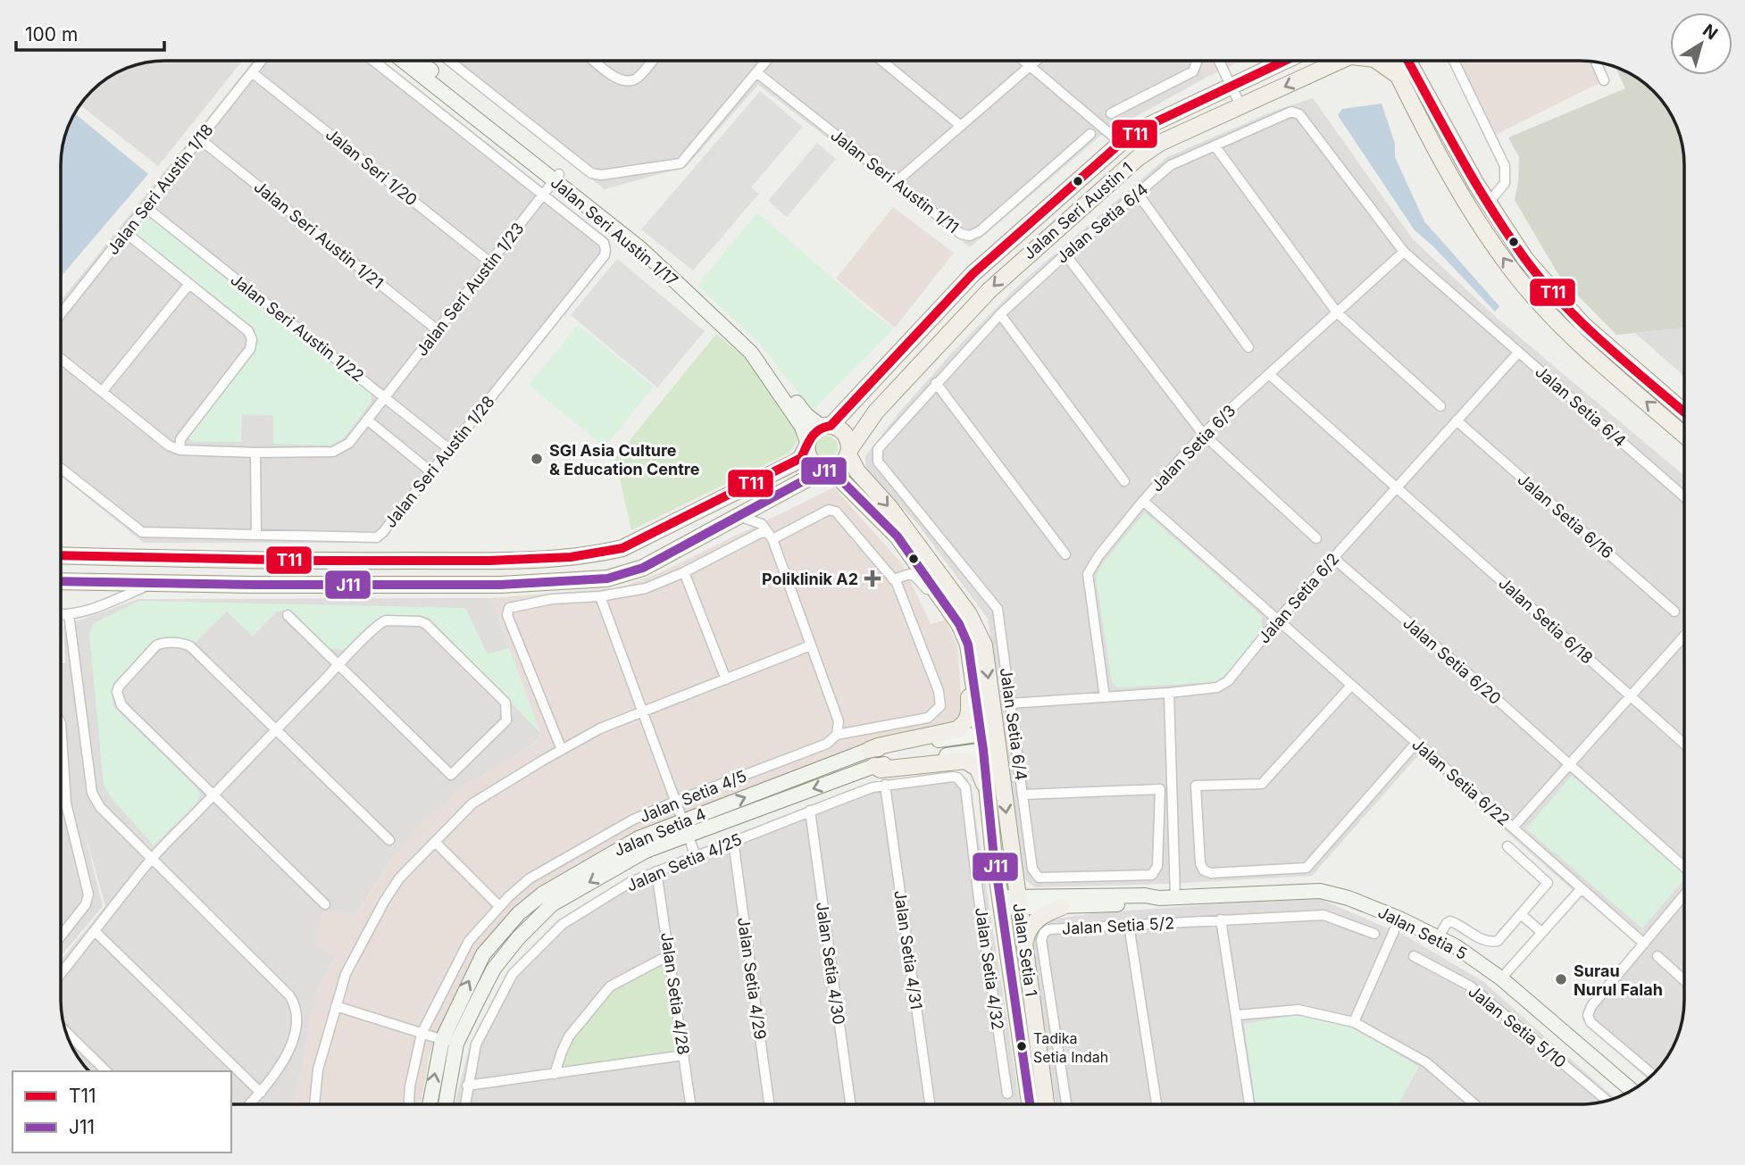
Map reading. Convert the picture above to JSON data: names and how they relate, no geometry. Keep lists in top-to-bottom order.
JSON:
{
  "streets": {
    "main road": ["Jalan Seri Austin 1", "Jalan Setia 1"],
    "street": [
      "Jalan Seri 1/20",
      "Jalan Seri Austin 1/11",
      "Jalan Seri Austin 1/18",
      "Jalan Setia 6/4",
      "Jalan Seri Austin 1/17",
      "Jalan Seri Austin 1/21",
      "Jalan Seri Austin 1/23",
      "Jalan Seri Austin 1/22",
      "Jalan Setia 6/3",
      "Jalan Seri Austin 1/28",
      "Jalan Setia 6/16",
      "Jalan Setia 6/2",
      "Jalan Setia 6/18",
      "Jalan Setia 6/20",
      "Jalan Setia 6/22",
      "Jalan Setia 4/5",
      "Jalan Setia 4",
      "Jalan Setia 4/25",
      "Jalan Setia 5/2",
      "Jalan Setia 5",
      "Jalan Setia 4/31",
      "Jalan Setia 4/30",
      "Jalan Setia 4/32",
      "Jalan Setia 4/29",
      "Jalan Setia 4/28",
      "Jalan Setia 5/10"
    ]
  },
  "crossings": [
    ["Jalan Seri 1/20", "Jalan Seri Austin 1/18"],
    ["Jalan Seri 1/20", "Jalan Seri Austin 1/23"],
    ["Jalan Seri Austin 1/18", "Jalan Seri Austin 1/21"],
    ["Jalan Seri Austin 1/18", "Jalan Seri Austin 1/22"],
    ["Jalan Seri Austin 1", "Jalan Seri Austin 1/17"],
    ["Jalan Seri Austin 1", "Jalan Setia 1"],
    ["Jalan Setia 6/4", "Jalan Setia 6/3"],
    ["Jalan Setia 6/4", "Jalan Setia 6/2"],
    ["Jalan Seri Austin 1/17", "Jalan Seri Austin 1/23"],
    ["Jalan Seri Austin 1/17", "Jalan Setia 1"],
    ["Jalan Seri Austin 1/21", "Jalan Seri Austin 1/23"],
    ["Jalan Seri Austin 1/23", "Jalan Seri Austin 1/22"],
    ["Jalan Seri Austin 1/23", "Jalan Seri Austin 1/28"],
    ["Jalan Seri Austin 1/22", "Jalan Seri Austin 1/28"],
    ["Jalan Setia 6/3", "Jalan Setia 6/2"],
    ["Jalan Setia 6/3", "Jalan Setia 6/18"],
    ["Jalan Setia 6/3", "Jalan Setia 6/22"],
    ["Jalan Setia 6/16", "Jalan Setia 6/2"],
    ["Jalan Setia 6/2", "Jalan Setia 6/18"],
    ["Jalan Setia 6/2", "Jalan Setia 6/20"],
    ["Jalan Setia 6/2", "Jalan Setia 6/22"],
    ["Jalan Setia 4", "Jalan Setia 1"],
    ["Jalan Setia 4/25", "Jalan Setia 4/31"],
    ["Jalan Setia 4/25", "Jalan Setia 4/30"],
    ["Jalan Setia 4/25", "Jalan Setia 4/32"],
    ["Jalan Setia 4/25", "Jalan Setia 4/29"],
    ["Jalan Setia 4/25", "Jalan Setia 4/28"],
    ["Jalan Setia 5", "Jalan Setia 1"]
  ],
  "places": {
    "other": ["SGI Asia Culture & Education Centre", "Surau Nurul Falah", "Tadika Setia Indah"],
    "health": ["Poliklinik A2"]
  },
  "lines": ["transit line T11", "transit line J11"],
  "legend": ["T11", "J11"],
  "scale_bar": "100 m",
  "north": "top right"
}
